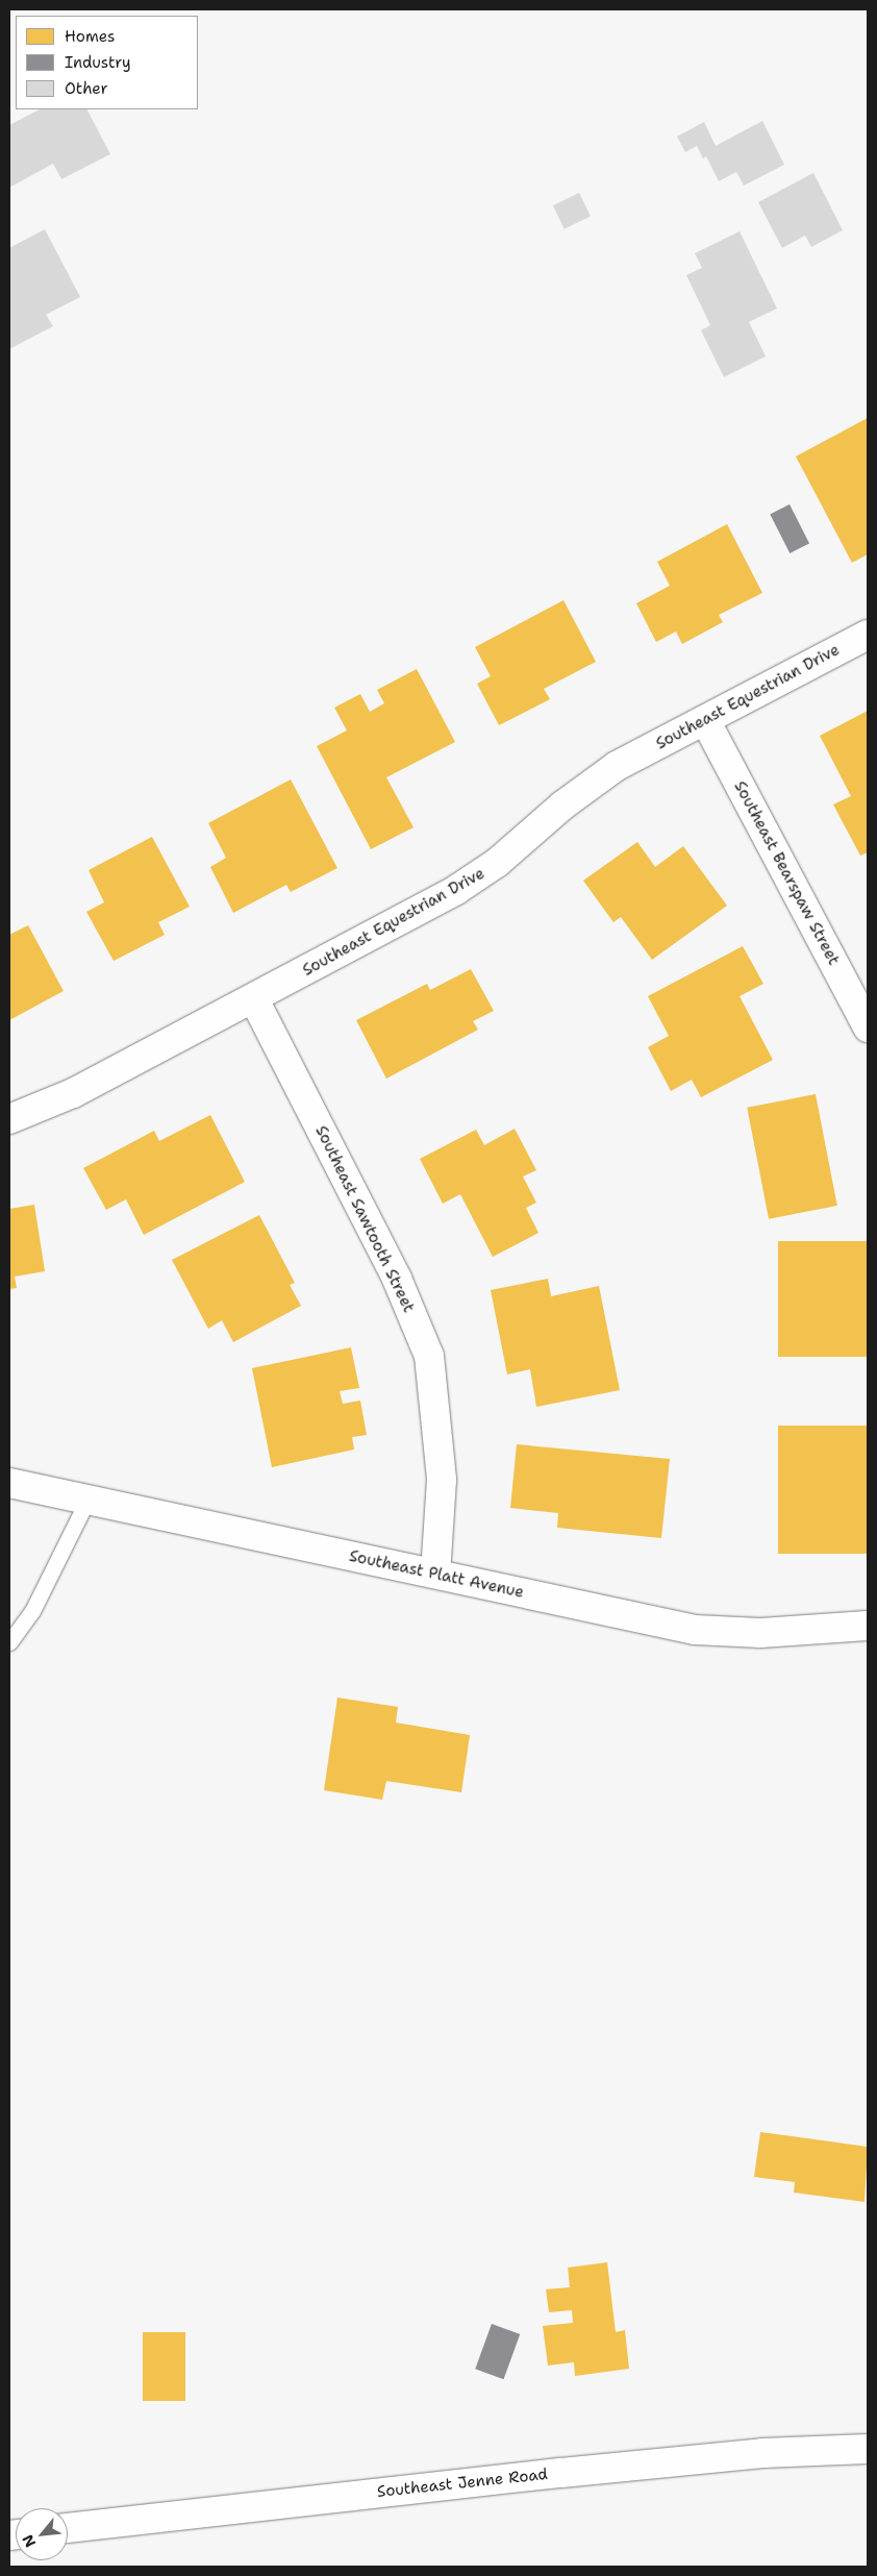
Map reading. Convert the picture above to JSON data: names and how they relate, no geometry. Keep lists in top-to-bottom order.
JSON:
{
  "streets": {
    "street": [
      "Southeast Equestrian Drive",
      "Southeast Bearspaw Street",
      "Southeast Sawtooth Street",
      "Southeast Platt Avenue",
      "Southeast Jenne Road"
    ]
  },
  "crossings": [
    ["Southeast Equestrian Drive", "Southeast Bearspaw Street"],
    ["Southeast Equestrian Drive", "Southeast Sawtooth Street"],
    ["Southeast Sawtooth Street", "Southeast Platt Avenue"]
  ],
  "legend": ["Homes", "Industry", "Other"],
  "north": "bottom left"
}
